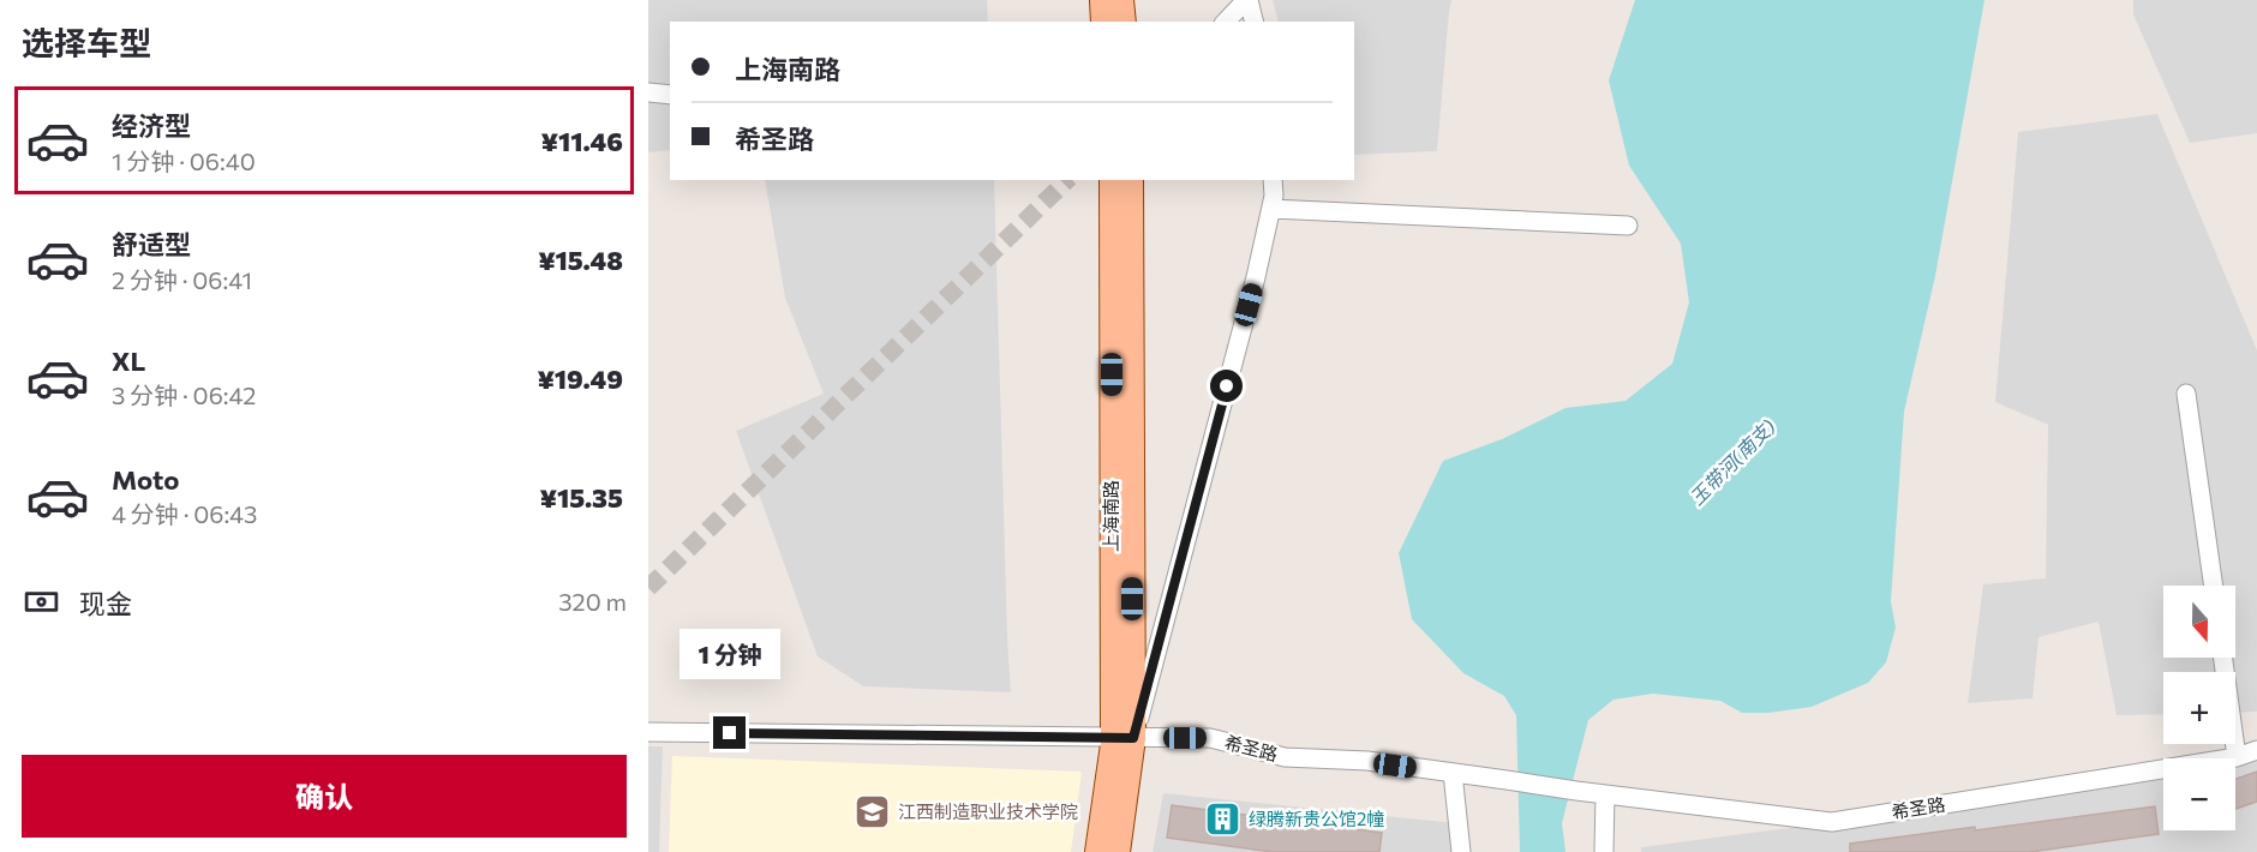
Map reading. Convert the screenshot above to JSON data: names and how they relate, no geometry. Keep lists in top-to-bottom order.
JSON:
{
  "streets": {
    "main road": ["上海南路"],
    "street": ["希圣路"]
  },
  "crossings": [
    ["上海南路", "希圣路"]
  ],
  "water": ["玉带河(南支)"],
  "places": {
    "school or university": ["江西制造职业技术学院"],
    "building": ["绿腾新贵公馆2幢"]
  },
  "north": "bottom",
  "page": {
    "heading": "选择车型",
    "banner": ["上海南路", "希圣路"],
    "list": [
      {
        "name": "经济型",
        "note": "1 分钟 · 06:40",
        "value": "¥11.46"
      },
      {
        "name": "舒适型",
        "note": "2 分钟 · 06:41",
        "value": "¥15.48"
      },
      {
        "name": "XL",
        "note": "3 分钟 · 06:42",
        "value": "¥19.49"
      },
      {
        "name": "Moto",
        "note": "4 分钟 · 06:43",
        "value": "¥15.35"
      }
    ],
    "pay": ["现金", "320 m"],
    "map_buttons": ["+", "−"],
    "bubble": "1 分钟",
    "buttons": "确认"
  }
}
